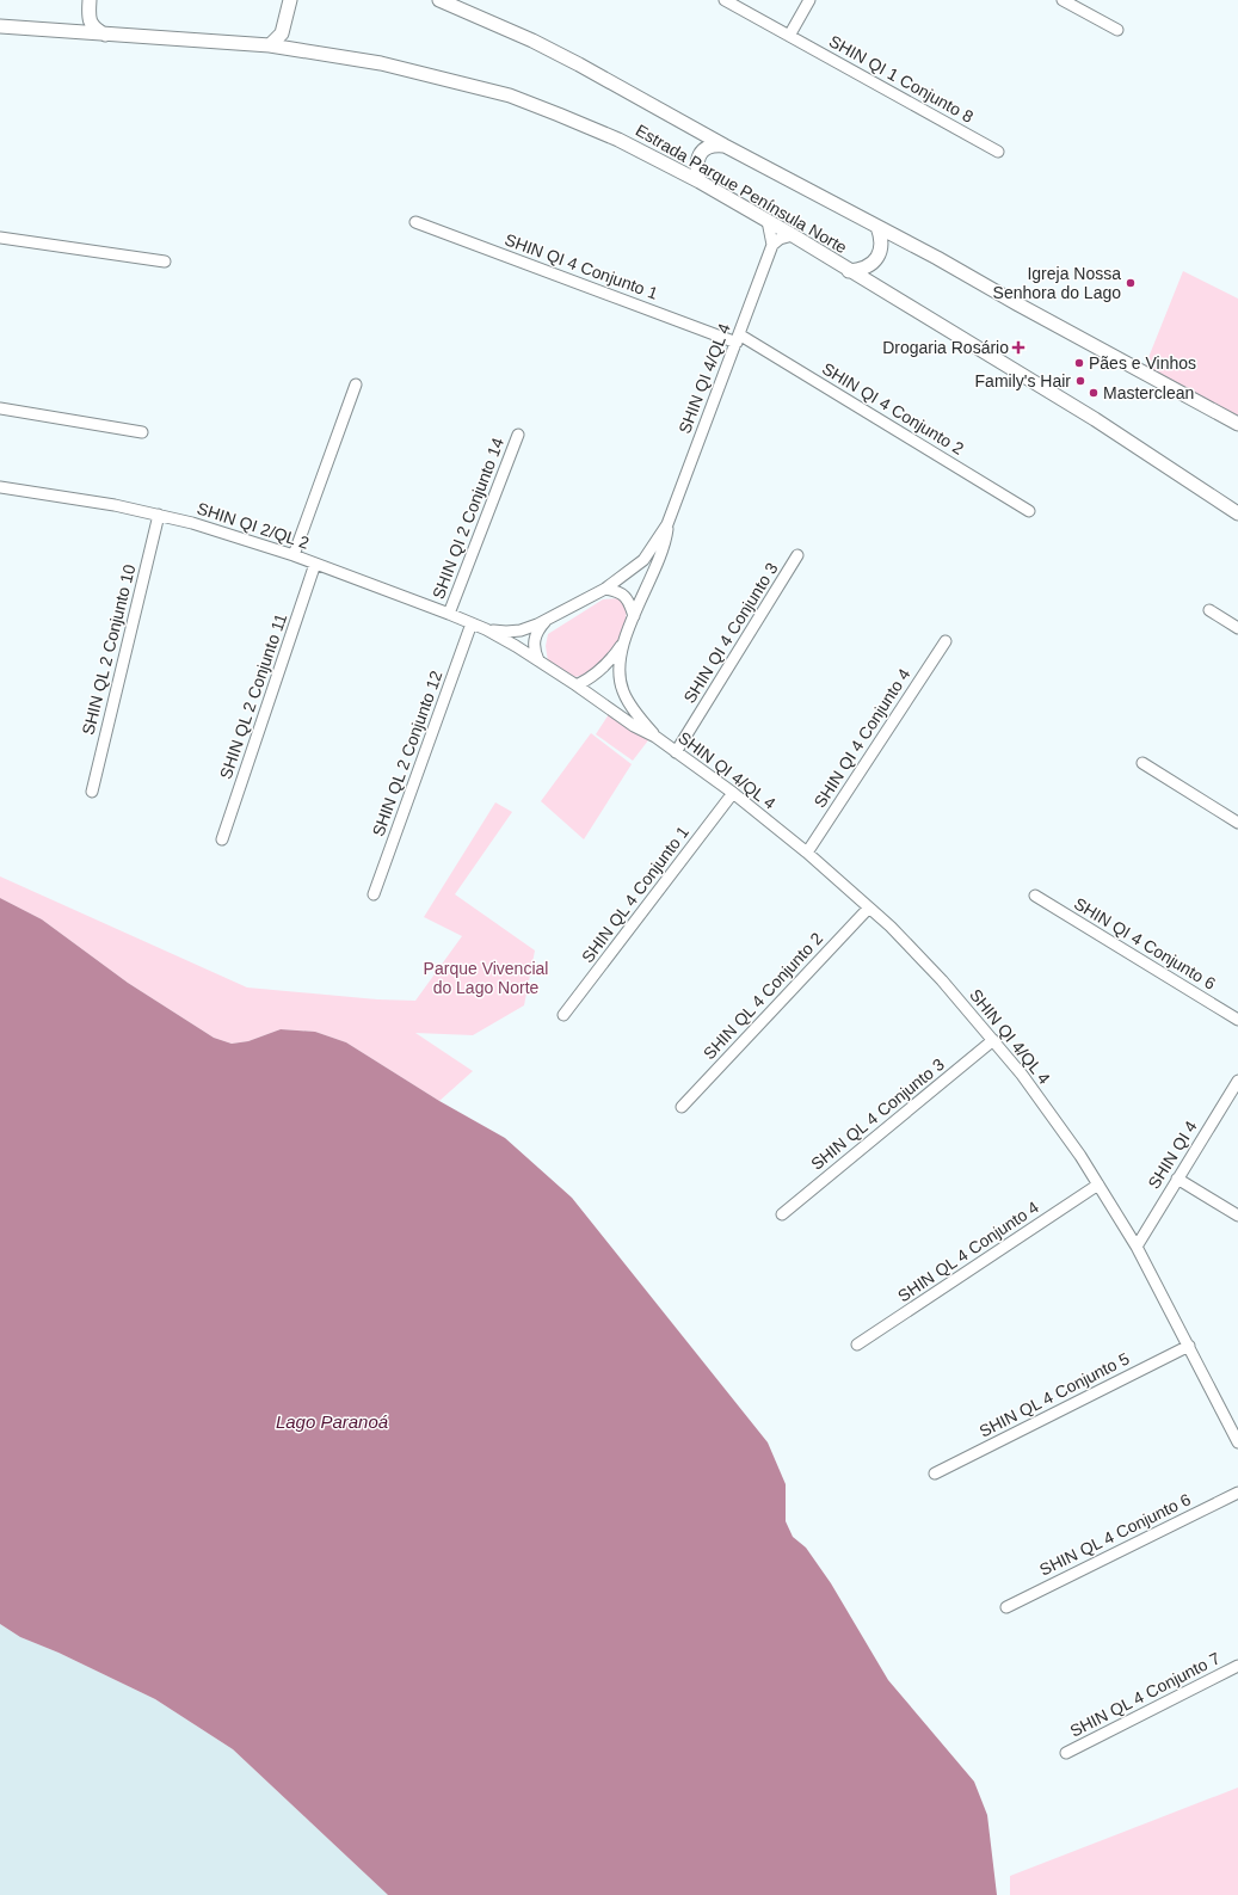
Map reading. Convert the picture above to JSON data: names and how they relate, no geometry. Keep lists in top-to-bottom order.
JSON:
{
  "streets": {
    "main road": ["Estrada Parque Península Norte"],
    "street": [
      "SHIN QI 1 Conjunto 8",
      "SHIN QI 4 Conjunto 1",
      "SHIN QI 4/QL 4",
      "SHIN QI 4 Conjunto 2",
      "SHIN QI 2 Conjunto 14",
      "SHIN QI 2/QL 2",
      "SHIN QI 4 Conjunto 3",
      "SHIN QL 2 Conjunto 10",
      "SHIN QL 2 Conjunto 11",
      "SHIN QI 4 Conjunto 4",
      "SHIN QL 2 Conjunto 12",
      "SHIN QL 4 Conjunto 1",
      "SHIN QI 4 Conjunto 6",
      "SHIN QL 4 Conjunto 2",
      "SHIN QL 4 Conjunto 3",
      "SHIN QI 4",
      "SHIN QL 4 Conjunto 4",
      "SHIN QL 4 Conjunto 5",
      "SHIN QL 4 Conjunto 6",
      "SHIN QL 4 Conjunto 7"
    ]
  },
  "crossings": [
    ["SHIN QI 4 Conjunto 1", "SHIN QI 4/QL 4"],
    ["SHIN QI 4 Conjunto 1", "SHIN QI 4 Conjunto 2"],
    ["SHIN QI 4/QL 4", "SHIN QI 4 Conjunto 2"],
    ["SHIN QI 4/QL 4", "SHIN QI 2/QL 2"],
    ["SHIN QI 4/QL 4", "SHIN QI 4 Conjunto 3"],
    ["SHIN QI 4/QL 4", "SHIN QI 4 Conjunto 4"],
    ["SHIN QI 4/QL 4", "SHIN QL 4 Conjunto 1"],
    ["SHIN QI 4/QL 4", "SHIN QL 4 Conjunto 2"],
    ["SHIN QI 4/QL 4", "SHIN QL 4 Conjunto 3"],
    ["SHIN QI 4/QL 4", "SHIN QI 4"],
    ["SHIN QI 4/QL 4", "SHIN QL 4 Conjunto 4"],
    ["SHIN QI 4/QL 4", "SHIN QL 4 Conjunto 5"],
    ["SHIN QI 2 Conjunto 14", "SHIN QI 2/QL 2"],
    ["SHIN QI 2/QL 2", "SHIN QL 2 Conjunto 10"],
    ["SHIN QI 2/QL 2", "SHIN QL 2 Conjunto 11"],
    ["SHIN QI 2/QL 2", "SHIN QL 2 Conjunto 12"]
  ],
  "water": ["Lago Paranoá"],
  "parks": ["Parque Vivencial do Lago Norte"],
  "places": {
    "other": [
      "Igreja Nossa Senhora do Lago",
      "Pães e Vinhos",
      "Family's Hair",
      "Masterclean"
    ],
    "health": ["Drogaria Rosário"]
  }
}
